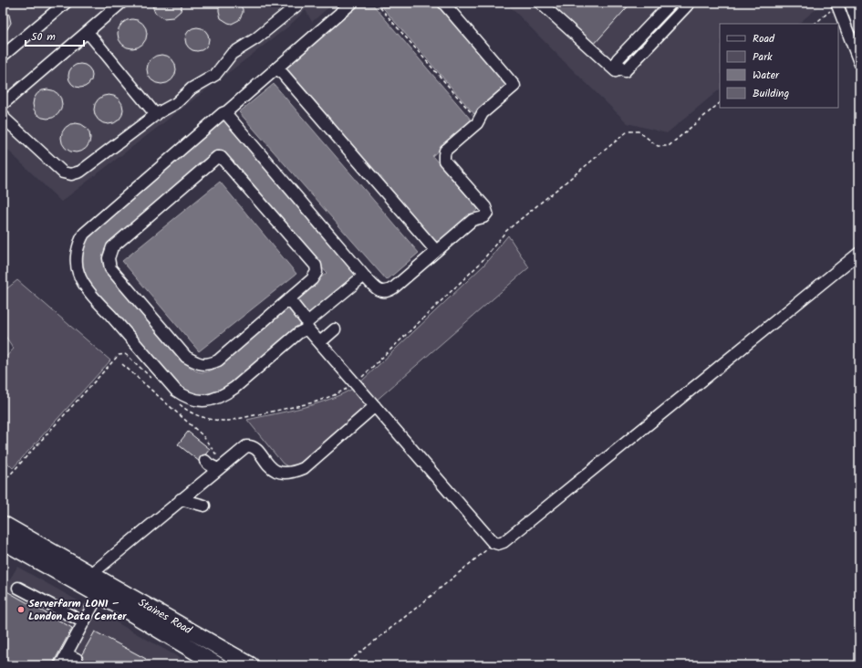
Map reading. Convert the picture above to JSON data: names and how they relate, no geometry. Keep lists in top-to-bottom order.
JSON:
{
  "streets": {
    "highway": ["Staines Road"]
  },
  "places": ["Serverfarm LON1 – London Data Center"],
  "legend": [
    "Road",
    "Park",
    "Water",
    "Building"
  ],
  "scale_bar": "50 m"
}
